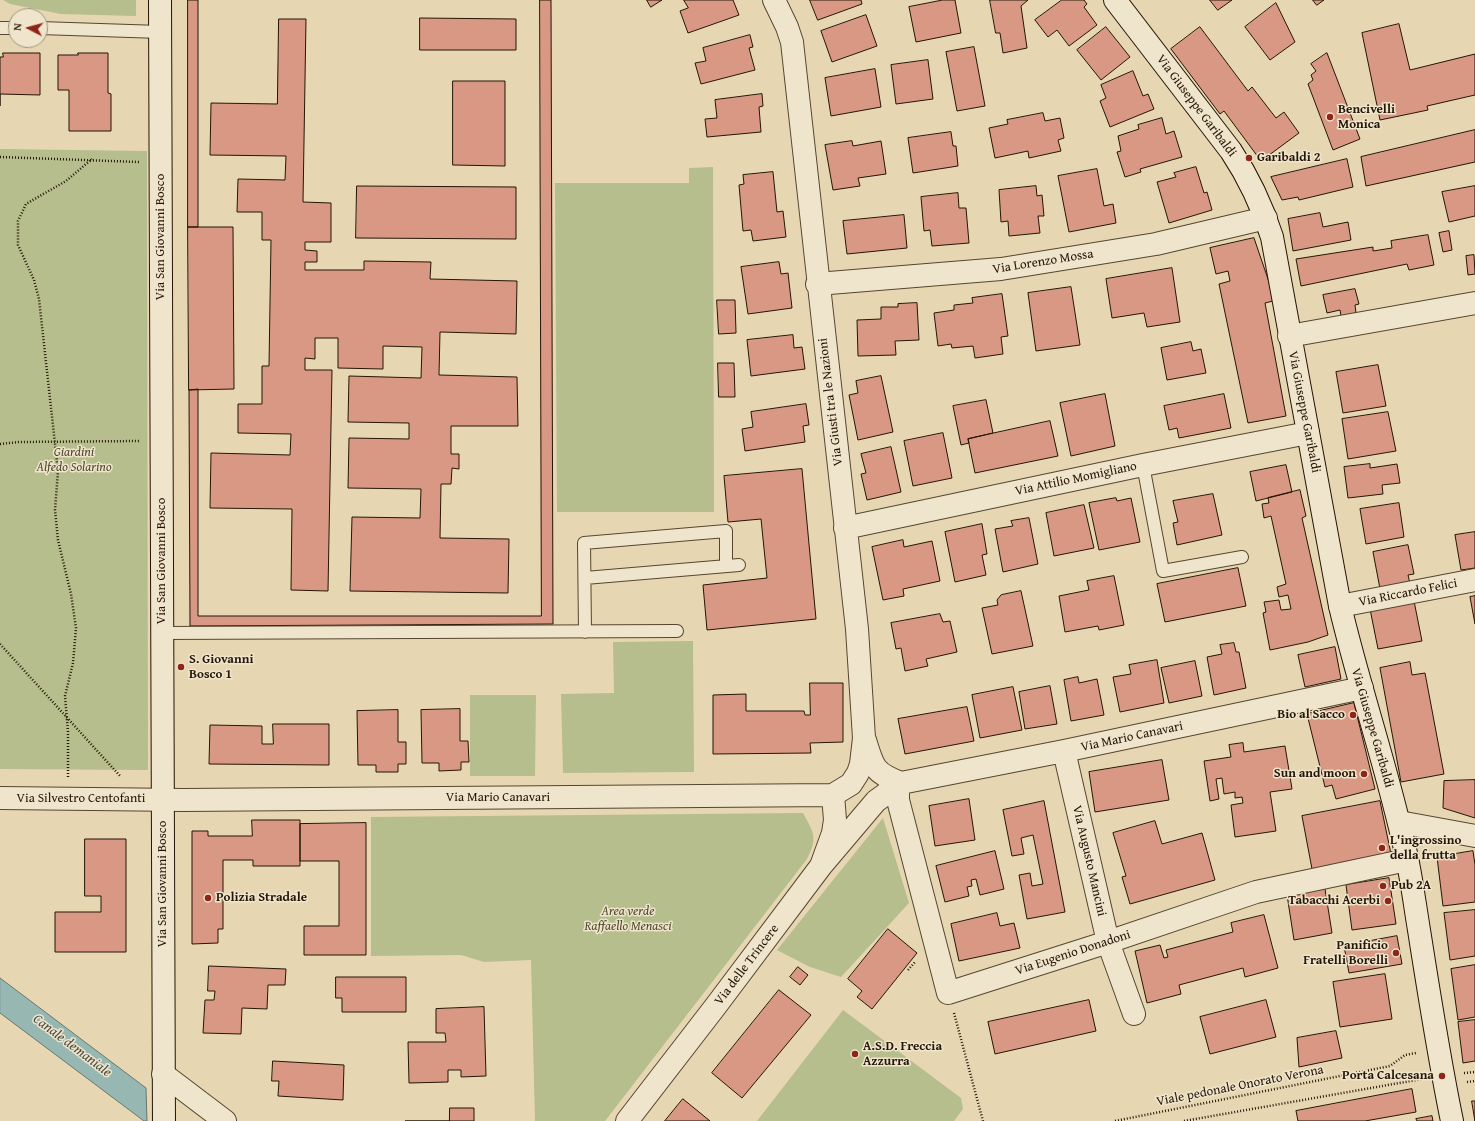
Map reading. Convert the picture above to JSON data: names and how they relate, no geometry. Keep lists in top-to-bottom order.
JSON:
{
  "streets": {
    "street": [
      "Via Giuseppe Garibaldi",
      "Via San Giovanni Bosco",
      "Via Lorenzo Mossa",
      "Via Giusti tra le Nazioni",
      "Via Attilio Momigliano",
      "Via Riccardo Felici",
      "Via Mario Canavari",
      "Via Silvestro Centofanti",
      "Via Augusto Mancini",
      "Via Eugenio Donadoni",
      "Via delle Trincere"
    ],
    "path": ["Viale pedonale Onorato Verona"]
  },
  "crossings": [
    ["Via Giuseppe Garibaldi", "Via Lorenzo Mossa"],
    ["Via Giuseppe Garibaldi", "Via Attilio Momigliano"],
    ["Via Giuseppe Garibaldi", "Via Riccardo Felici"],
    ["Via Giuseppe Garibaldi", "Via Mario Canavari"],
    ["Via Giuseppe Garibaldi", "Via Eugenio Donadoni"],
    ["Via Giuseppe Garibaldi", "Viale pedonale Onorato Verona"],
    ["Via San Giovanni Bosco", "Via Mario Canavari"],
    ["Via San Giovanni Bosco", "Via Silvestro Centofanti"],
    ["Via Lorenzo Mossa", "Via Giusti tra le Nazioni"],
    ["Via Giusti tra le Nazioni", "Via Attilio Momigliano"],
    ["Via Giusti tra le Nazioni", "Via Mario Canavari"],
    ["Via Giusti tra le Nazioni", "Via delle Trincere"],
    ["Via Mario Canavari", "Via Silvestro Centofanti"],
    ["Via Mario Canavari", "Via Augusto Mancini"],
    ["Via Mario Canavari", "Via delle Trincere"],
    ["Via Augusto Mancini", "Via Eugenio Donadoni"]
  ],
  "water": ["Canale demaniale"],
  "parks": ["Giardini Alfedo Solarino", "Area verde Raffaello Menasci"],
  "places": [
    "Bencivelli Monica",
    "Garibaldi 2",
    "S. Giovanni Bosco 1",
    "Bio al Sacco",
    "Sun and moon",
    "L'ingrossino della frutta",
    "Pub 2A",
    "Polizia Stradale",
    "Tabacchi Acerbi",
    "Panificio Fratelli Borelli",
    "A.S.D. Freccia Azzurra",
    "Porta Calcesana"
  ],
  "north": "left"
}
